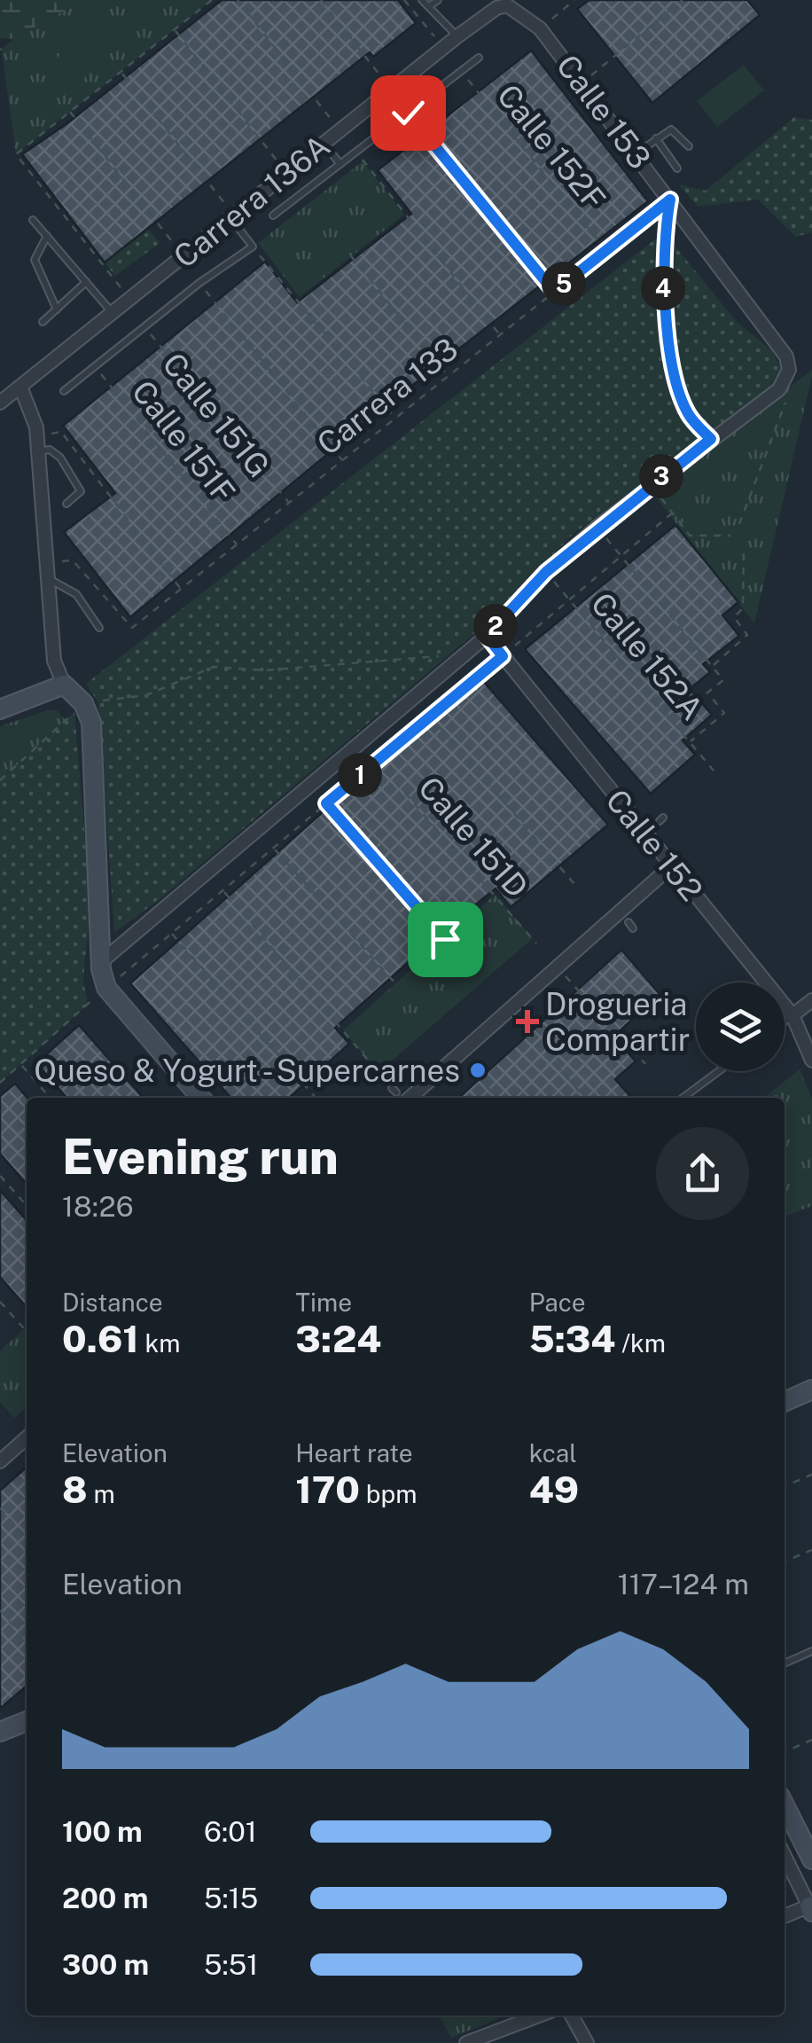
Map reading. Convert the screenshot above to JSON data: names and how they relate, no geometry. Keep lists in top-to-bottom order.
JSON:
{
  "streets": {
    "street": ["Calle 153", "Carrera 136A", "Calle 152"],
    "path": [
      "Calle 152F",
      "Carrera 133",
      "Calle 151G",
      "Calle 151F",
      "Calle 152A",
      "Calle 151D"
    ]
  },
  "crossings": [
    ["Calle 153", "Carrera 136A"],
    ["Calle 153", "Carrera 133"],
    ["Calle 152F", "Carrera 133"],
    ["Carrera 133", "Calle 151G"],
    ["Carrera 133", "Calle 151F"]
  ],
  "places": {
    "health": ["Drogueria Compartir"],
    "other": ["Queso & Yogurt - Supercarnes"]
  },
  "page": {
    "pins": [
      "5",
      "4",
      "3",
      "2",
      "1"
    ],
    "heading": ["Evening run", "18:26"],
    "stats": [
      ["Distance", "0.61 km"],
      ["Time", "3:24"],
      ["Pace", "5:34 /km"],
      ["Elevation", "8 m"],
      ["Heart rate", "170 bpm"],
      ["kcal", "49"]
    ],
    "chart": ["Elevation", "117–124 m"],
    "list": [
      {
        "name": "100 m",
        "note": "6:01"
      },
      {
        "name": "200 m",
        "note": "5:15"
      },
      {
        "name": "300 m",
        "note": "5:51"
      }
    ]
  }
}
